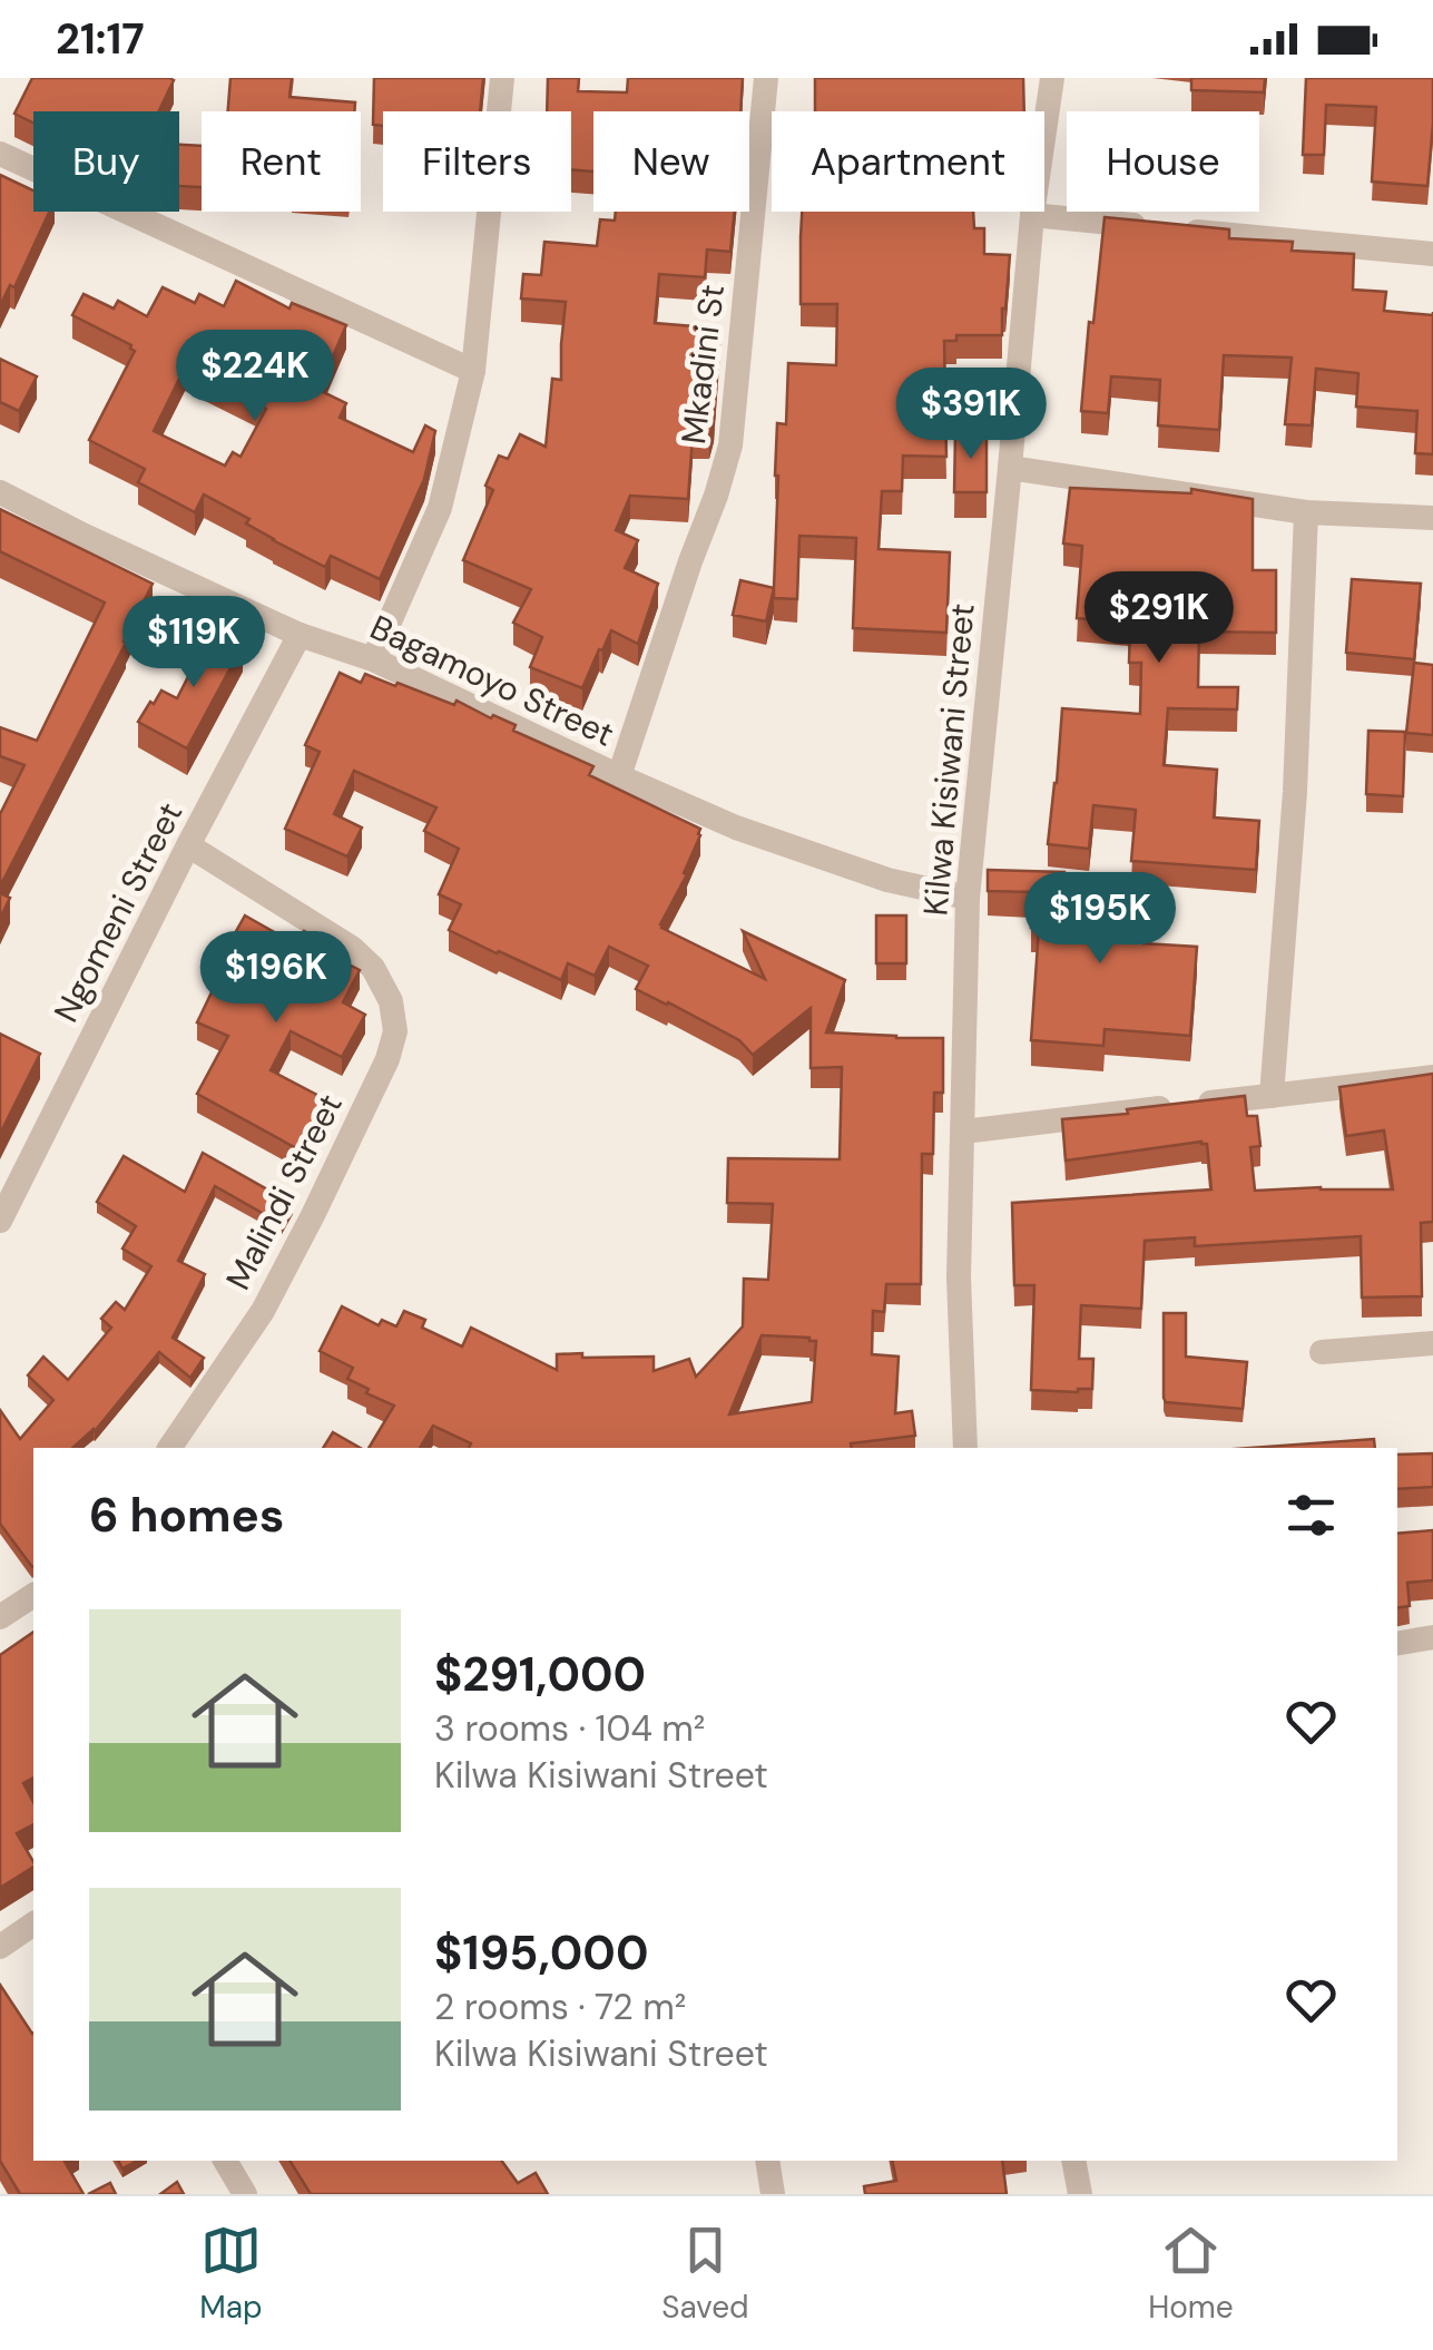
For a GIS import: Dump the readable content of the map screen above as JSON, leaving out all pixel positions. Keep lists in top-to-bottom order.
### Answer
{
  "streets": {
    "street": [
      "Mkadini St",
      "Bagamoyo Street",
      "Kilwa Kisiwani Street",
      "Ngomeni Street",
      "Malindi Street"
    ]
  },
  "crossings": [
    ["Mkadini St", "Bagamoyo Street"],
    ["Bagamoyo Street", "Kilwa Kisiwani Street"],
    ["Bagamoyo Street", "Ngomeni Street"],
    ["Ngomeni Street", "Malindi Street"]
  ],
  "page": {
    "status": "21:17",
    "chip": [
      "Buy",
      "Rent",
      "Filters",
      "New",
      "Apartment",
      "House"
    ],
    "price": [
      "$224K",
      "$391K",
      "$291K",
      "$119K",
      "$195K",
      "$196K"
    ],
    "heading": "6 homes",
    "list": [
      {
        "name": "$291,000",
        "note": "3 rooms · 104 m² · Kilwa Kisiwani Street"
      },
      {
        "name": "$195,000",
        "note": "2 rooms · 72 m² · Kilwa Kisiwani Street"
      }
    ],
    "tabs": ["Map", "Saved", "Home"]
  }
}
